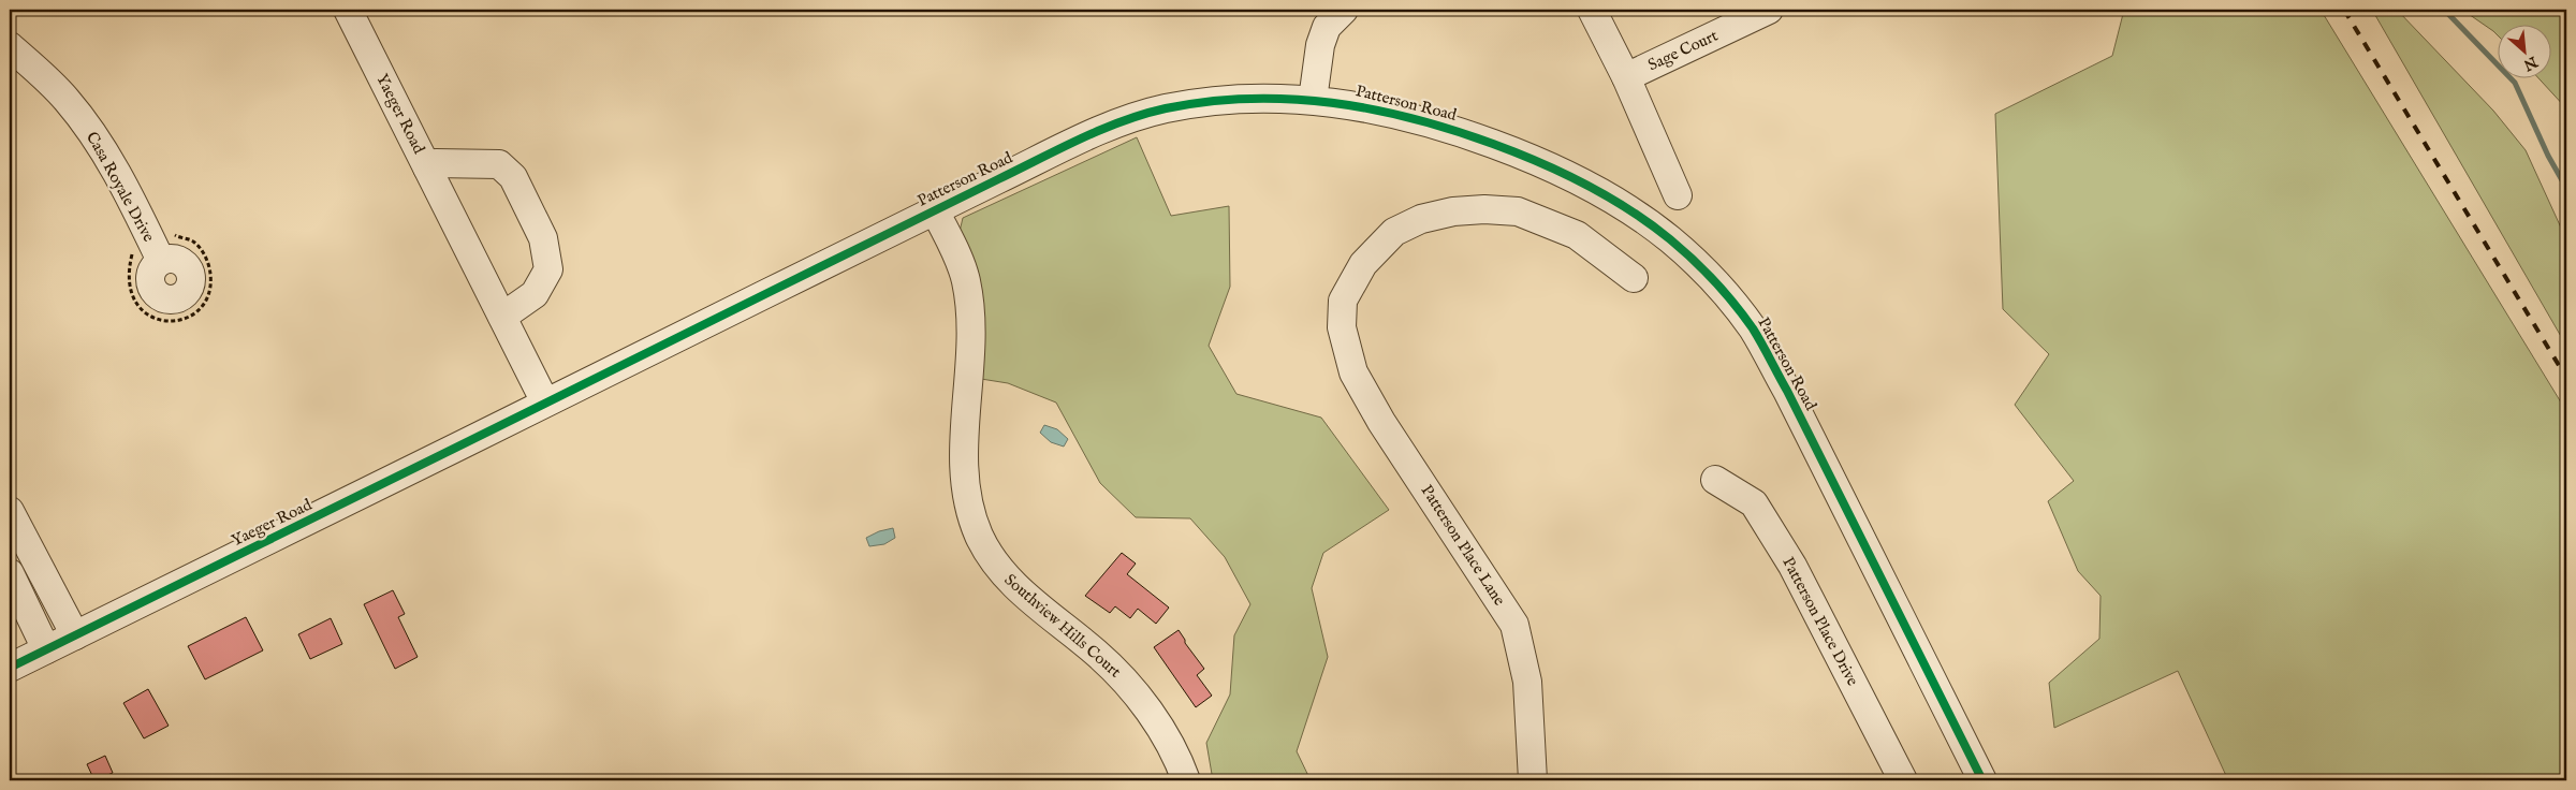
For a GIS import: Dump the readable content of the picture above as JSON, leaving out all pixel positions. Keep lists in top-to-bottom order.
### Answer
{
  "streets": {
    "street": [
      "Sage Court",
      "Patterson Road",
      "Yaeger Road",
      "Casa Royale Drive",
      "Patterson Place Lane",
      "Patterson Place Drive",
      "Southview Hills Court"
    ]
  },
  "crossings": [
    ["Patterson Road", "Yaeger Road"],
    ["Patterson Road", "Southview Hills Court"]
  ],
  "north": "bottom right"
}
